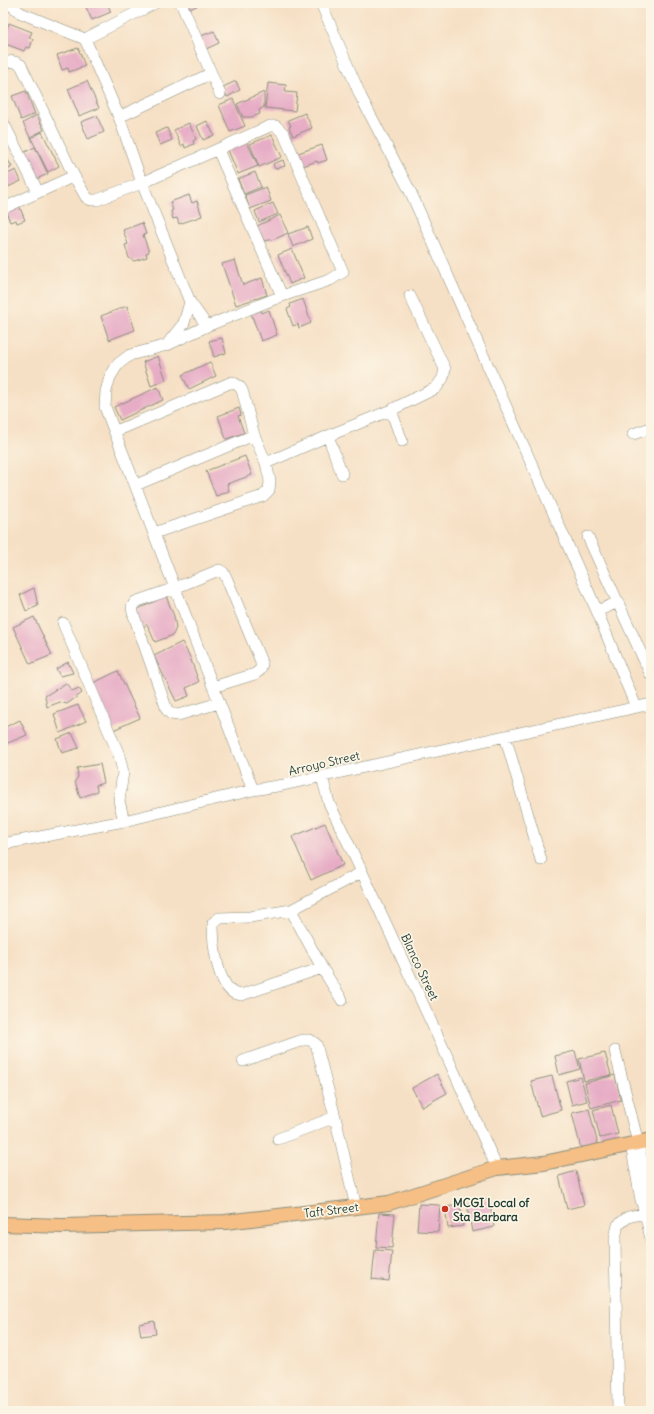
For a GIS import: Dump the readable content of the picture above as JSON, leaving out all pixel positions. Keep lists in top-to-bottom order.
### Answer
{
  "streets": {
    "main road": ["Taft Street"],
    "street": ["Arroyo Street", "Blanco Street"]
  },
  "crossings": [
    ["Arroyo Street", "Blanco Street"],
    ["Blanco Street", "Taft Street"]
  ],
  "places": ["MCGI Local of Sta Barbara"]
}
